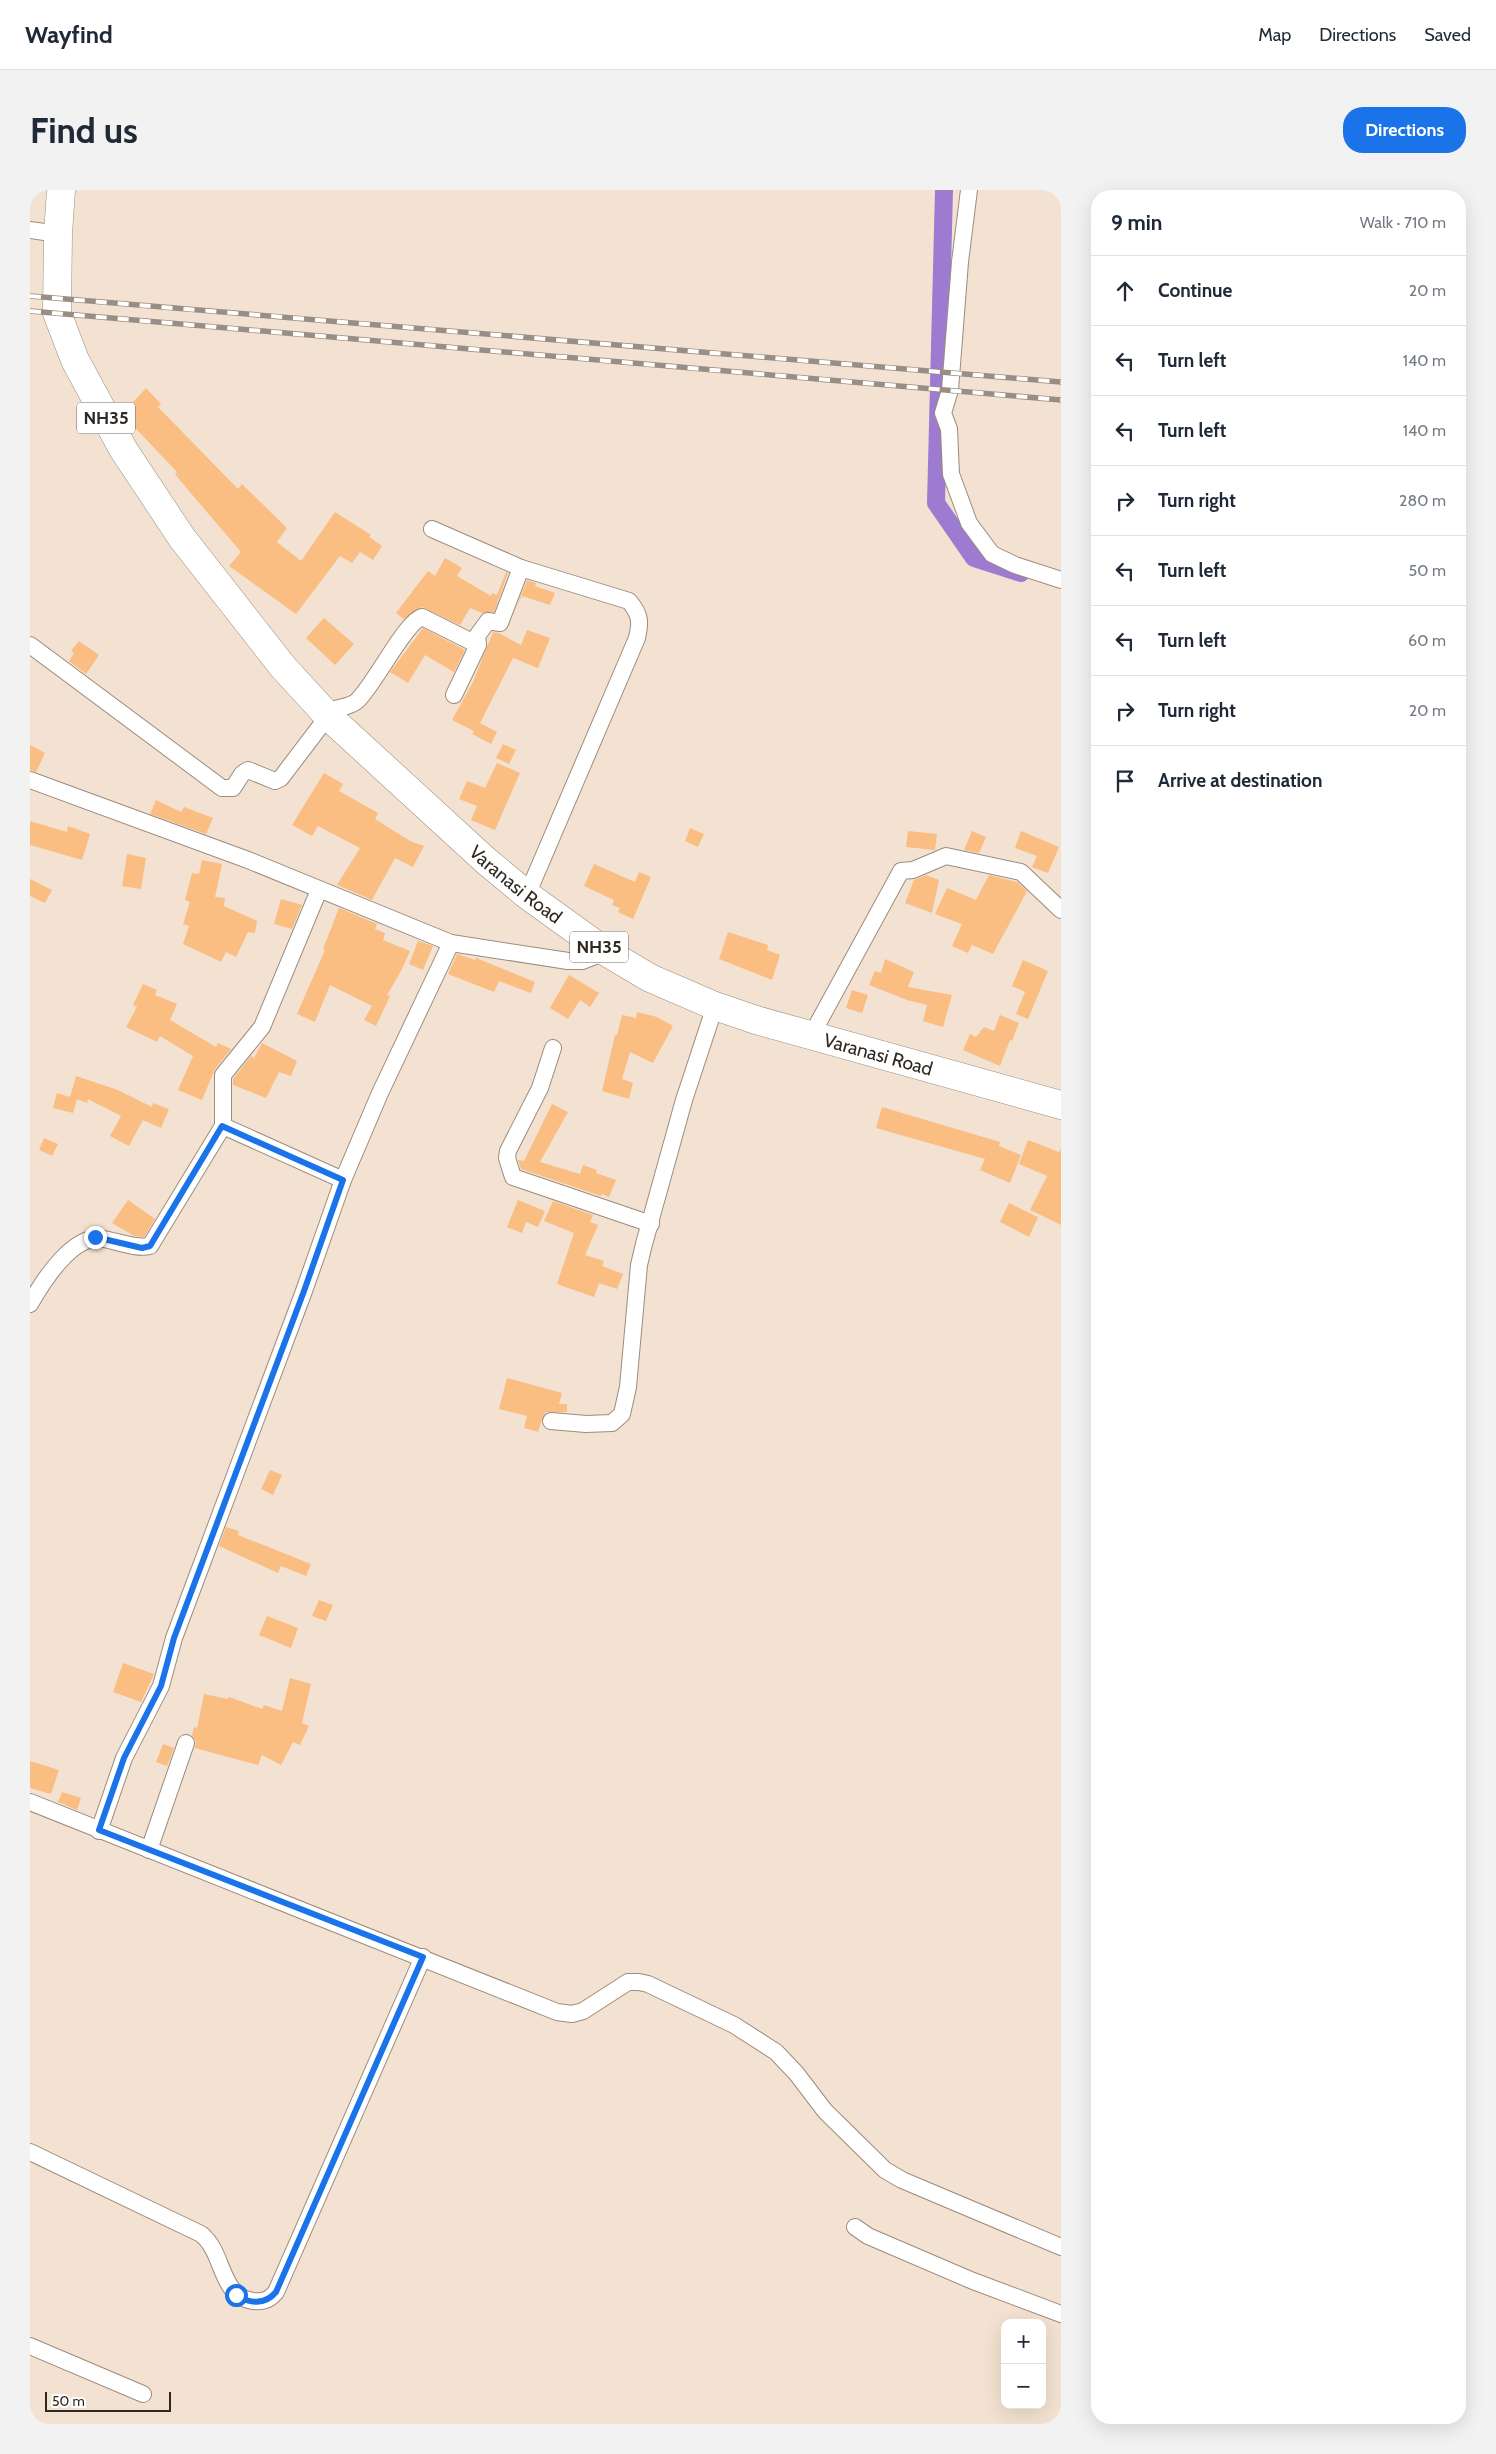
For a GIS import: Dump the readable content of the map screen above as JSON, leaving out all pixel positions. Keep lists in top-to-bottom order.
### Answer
{
  "streets": {
    "highway": ["NH35", "Varanasi Road"]
  },
  "crossings": [
    ["NH35", "Varanasi Road"]
  ],
  "scale_bar": "50 m",
  "page": {
    "header": "Wayfind",
    "nav": ["Map", "Directions", "Saved"],
    "buttons": "Directions",
    "title": "Find us",
    "heading": ["9 min", "Walk · 710 m"],
    "list": [
      ["Continue", "20 m"],
      ["Turn left", "140 m"],
      ["Turn left", "140 m"],
      ["Turn right", "280 m"],
      ["Turn left", "50 m"],
      ["Turn left", "60 m"],
      ["Turn right", "20 m"],
      "Arrive at destination"
    ],
    "map_buttons": ["+", "−"],
    "scale": "50 m"
  }
}
